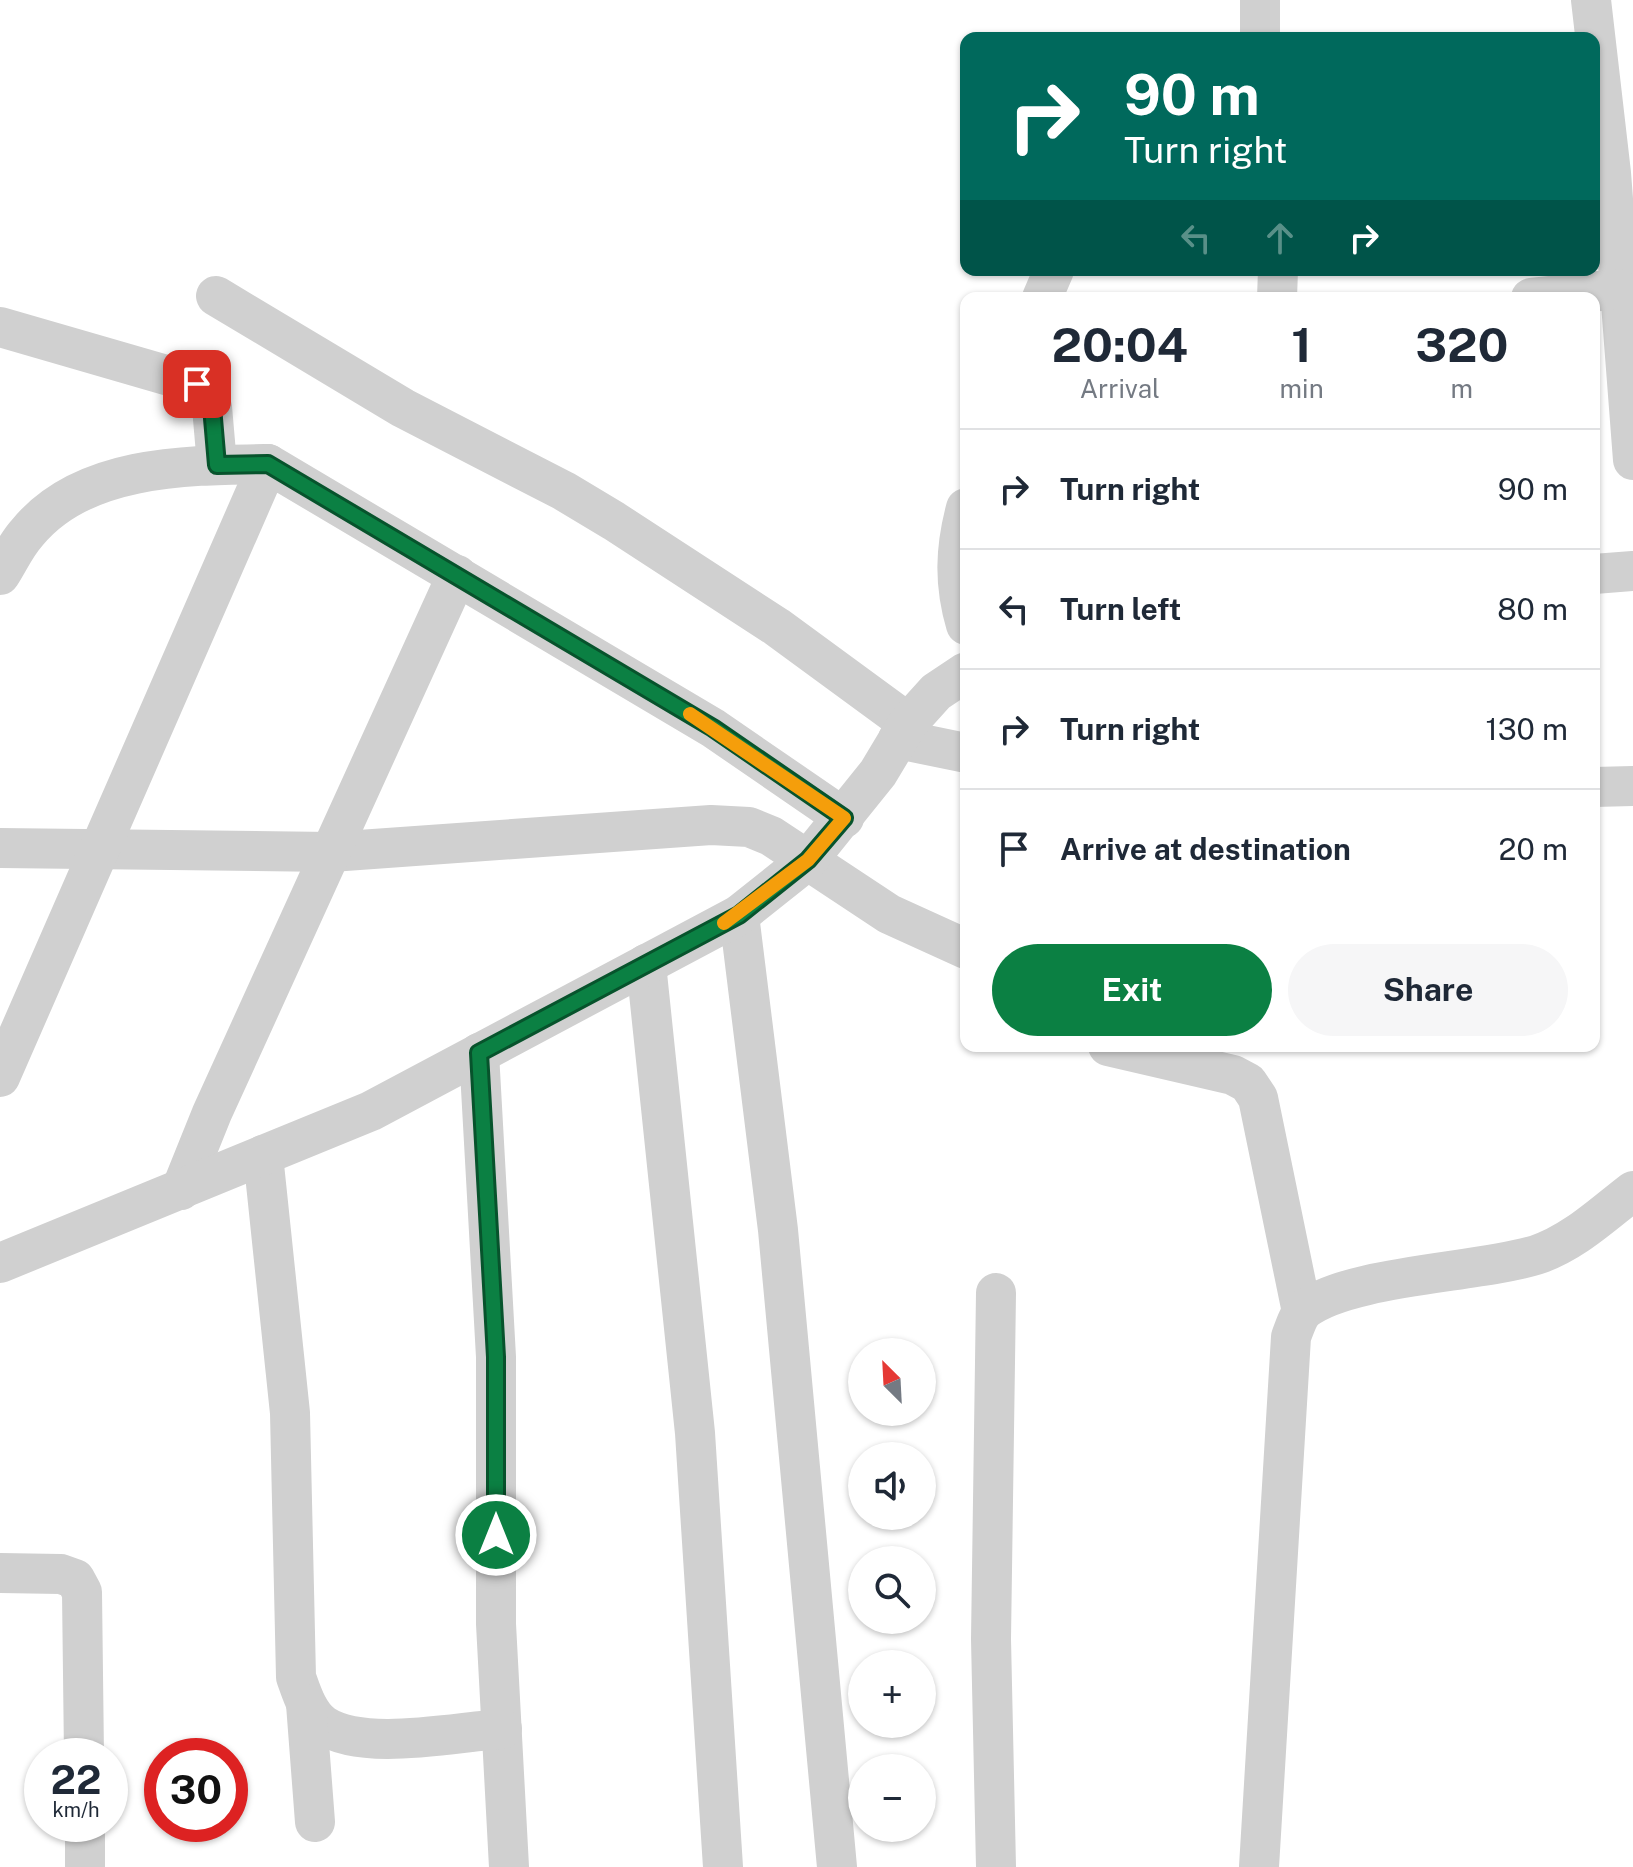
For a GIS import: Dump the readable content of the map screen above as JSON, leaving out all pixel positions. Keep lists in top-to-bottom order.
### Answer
{
  "north": "top left",
  "page": {
    "turn": ["90 m", "Turn right"],
    "eta": [
      "20:04",
      "Arrival",
      "1",
      "min",
      "320",
      "m"
    ],
    "list": [
      {
        "name": "Turn right",
        "value": "90 m"
      },
      {
        "name": "Turn left",
        "value": "80 m"
      },
      {
        "name": "Turn right",
        "value": "130 m"
      },
      {
        "name": "Arrive at destination",
        "value": "20 m"
      }
    ],
    "buttons": ["Exit", "Share"],
    "map_buttons": ["+", "−"],
    "speed": "22 km/h",
    "limit": "30"
  }
}
